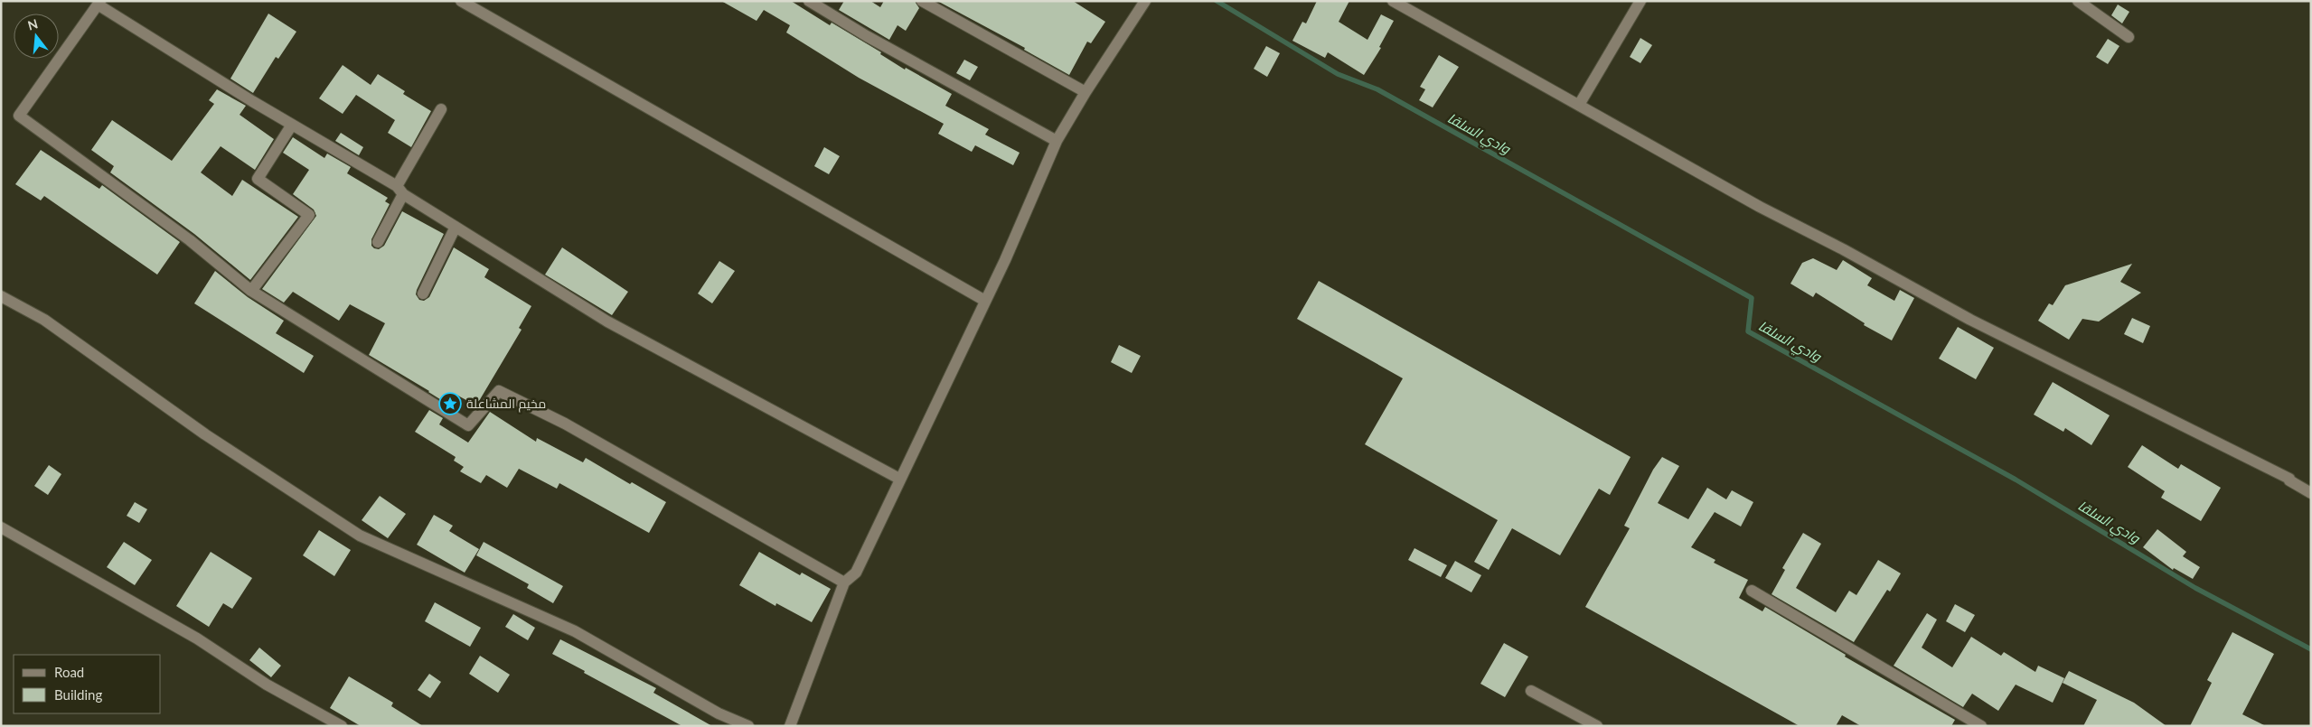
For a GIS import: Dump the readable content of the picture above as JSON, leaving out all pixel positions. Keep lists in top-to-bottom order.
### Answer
{
  "water": ["وادي السلقا"],
  "places": {
    "place": ["مخيم المشاعلة"]
  },
  "legend": ["Road", "Building"],
  "north": "top"
}
